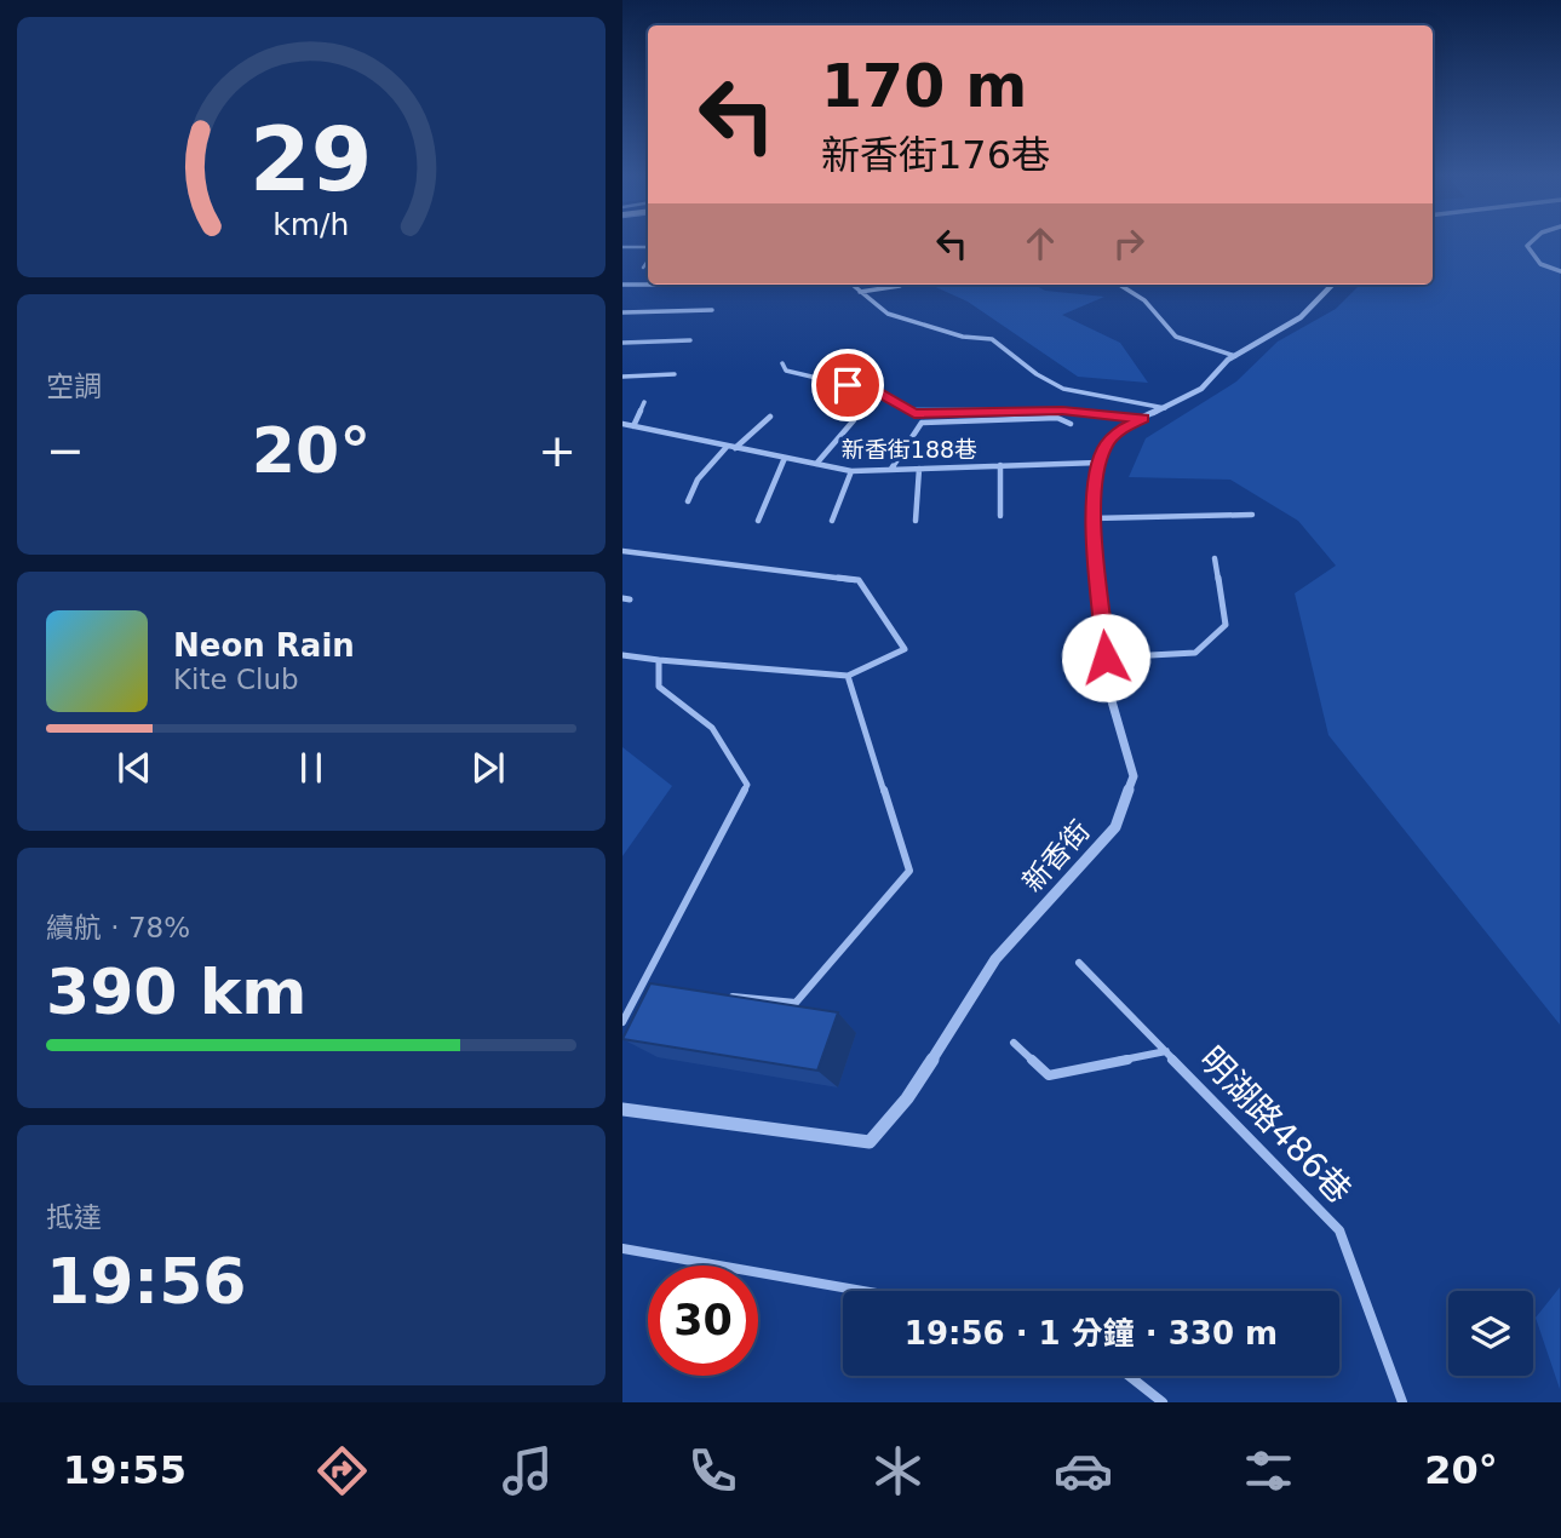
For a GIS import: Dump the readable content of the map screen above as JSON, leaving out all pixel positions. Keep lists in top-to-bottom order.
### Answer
{
  "streets": {
    "street": ["新香街"],
    "lane": ["新香街188巷", "明湖路486巷"]
  },
  "crossings": [
    ["新香街188巷", "新香街"]
  ],
  "page": {
    "turn": ["170 m", "新香街176巷"],
    "tile": [
      "空調",
      ["續航 · 78%", "390 km"],
      ["抵達", "19:56"]
    ],
    "heat": ["−", "20°", "+"],
    "song": ["Neon Rain", "Kite Club"],
    "limit": "30",
    "trip": "19:56 · 1 分鐘 · 330 m",
    "tabs": ["19:55", "20°"],
    "gauge": ["29", "km/h"]
  }
}
